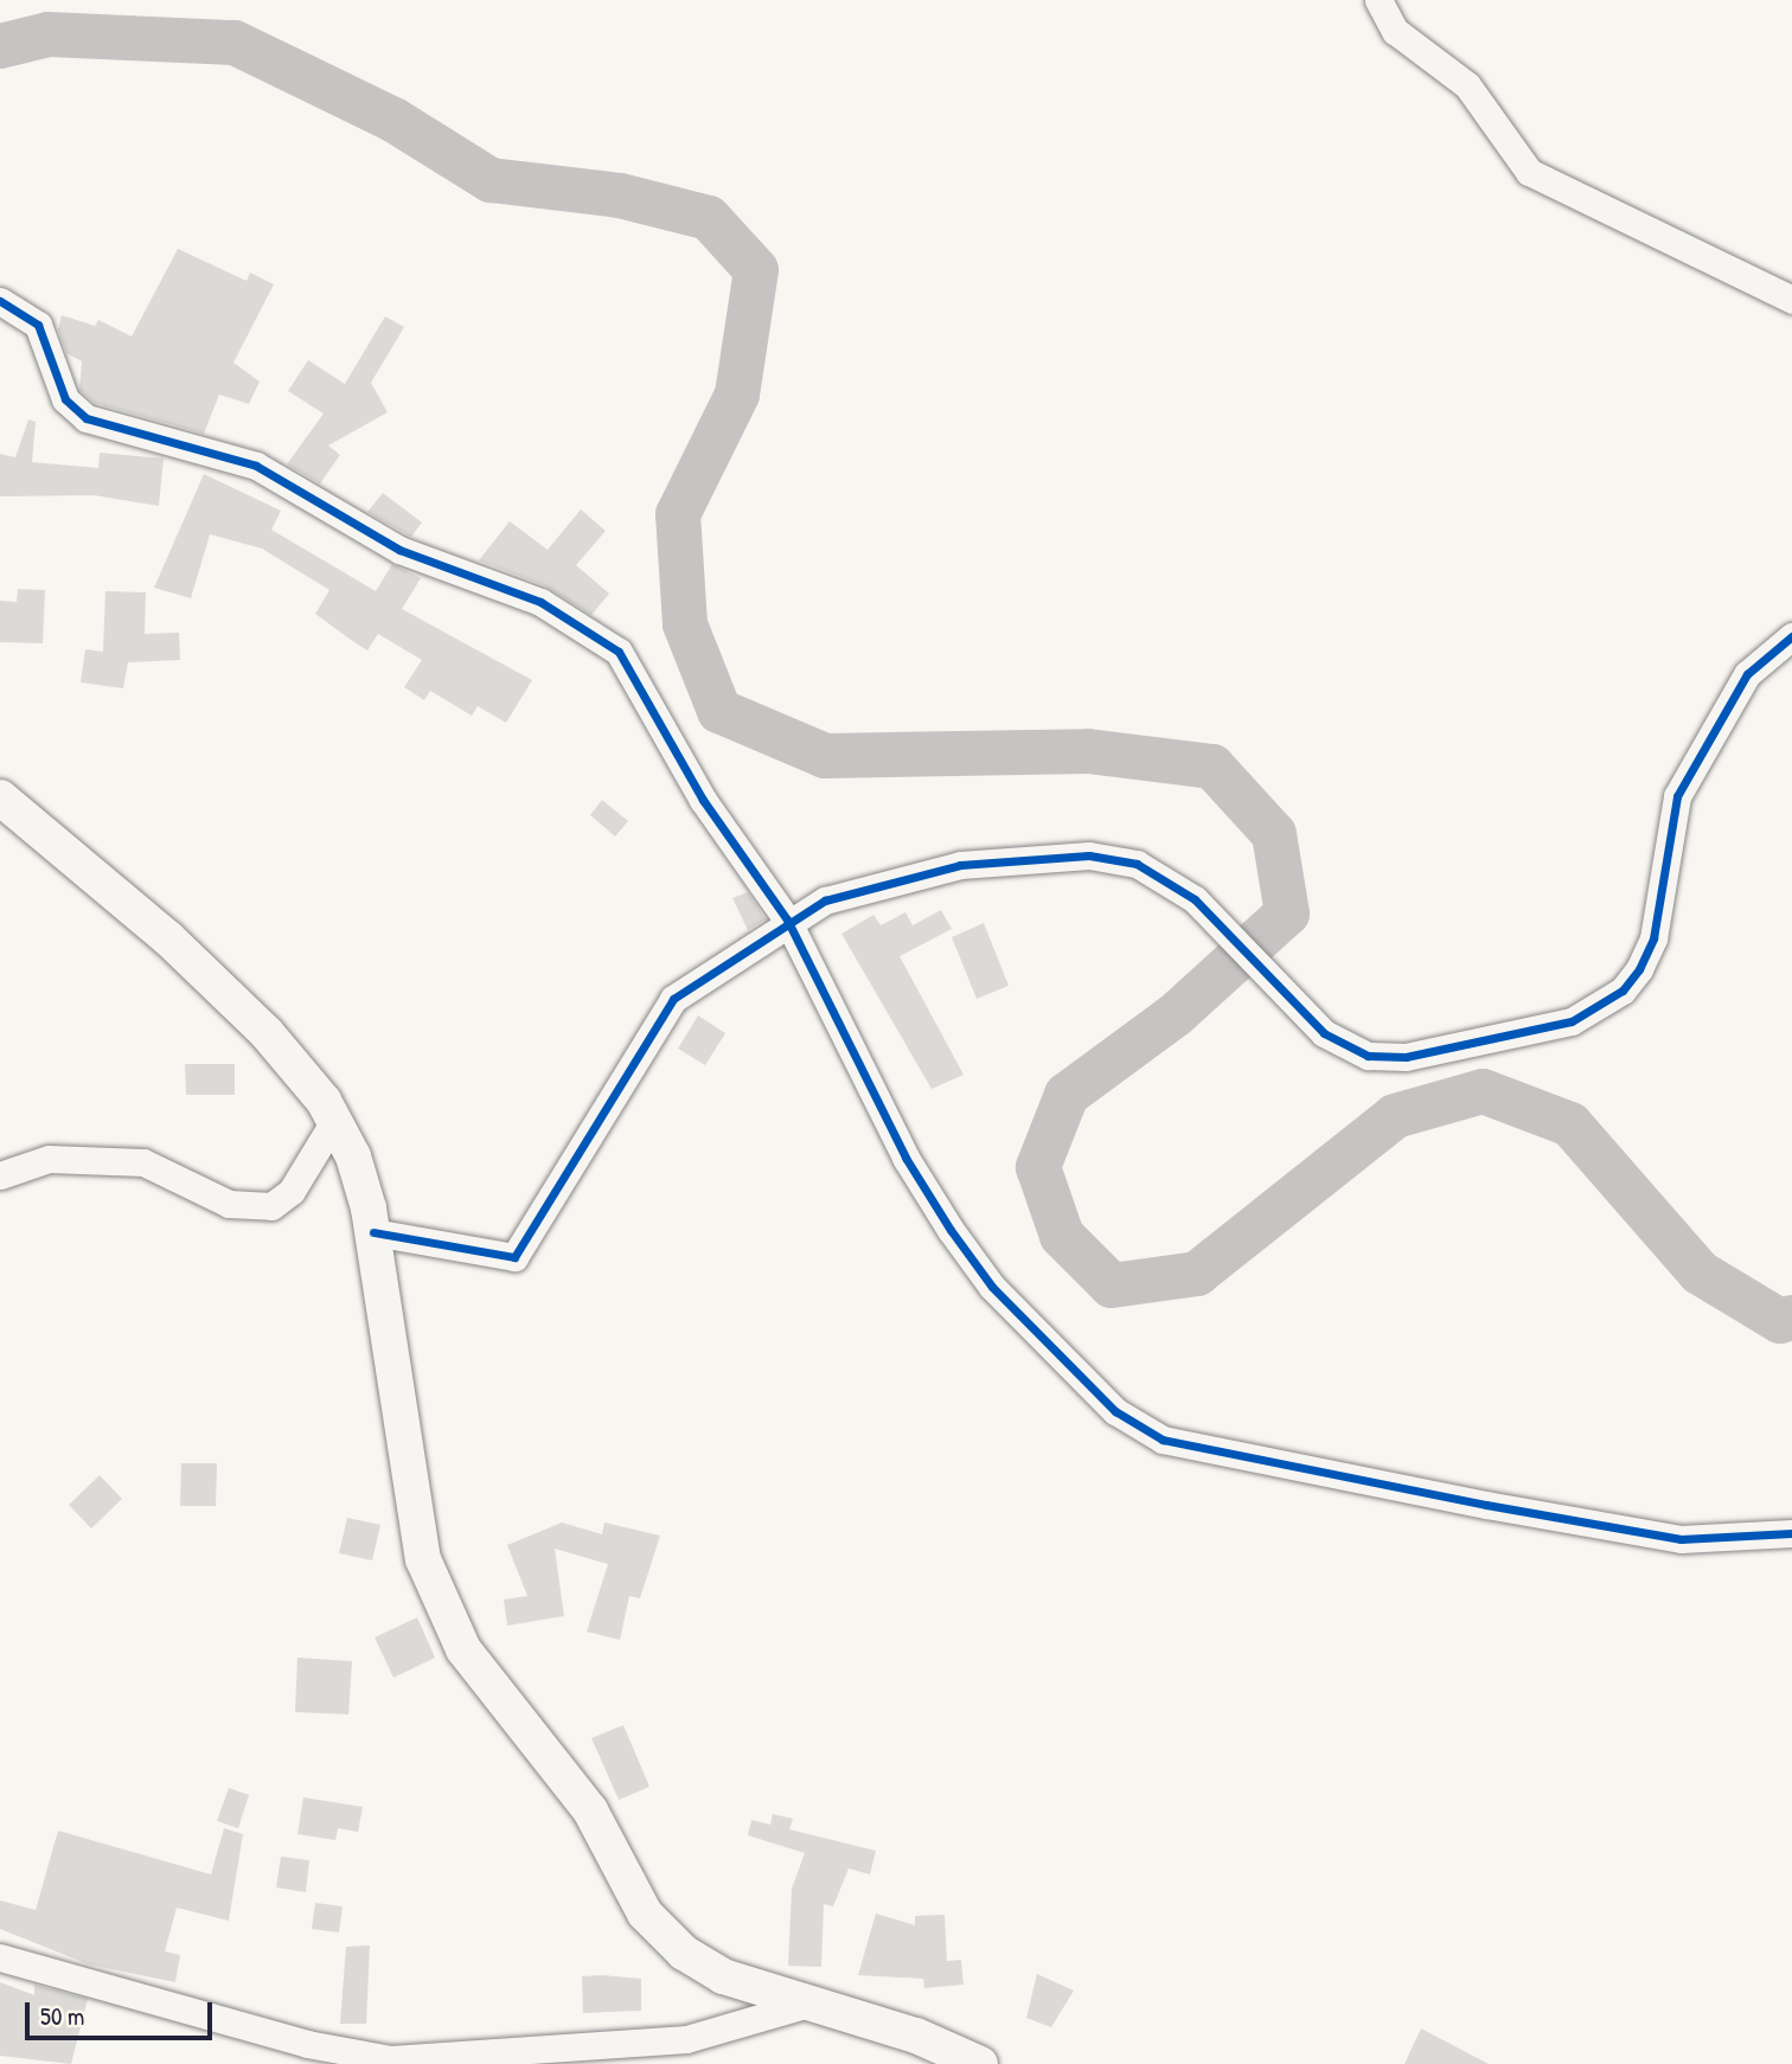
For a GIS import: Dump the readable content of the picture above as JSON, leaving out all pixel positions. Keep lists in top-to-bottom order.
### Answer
{
  "scale_bar": "50 m"
}
